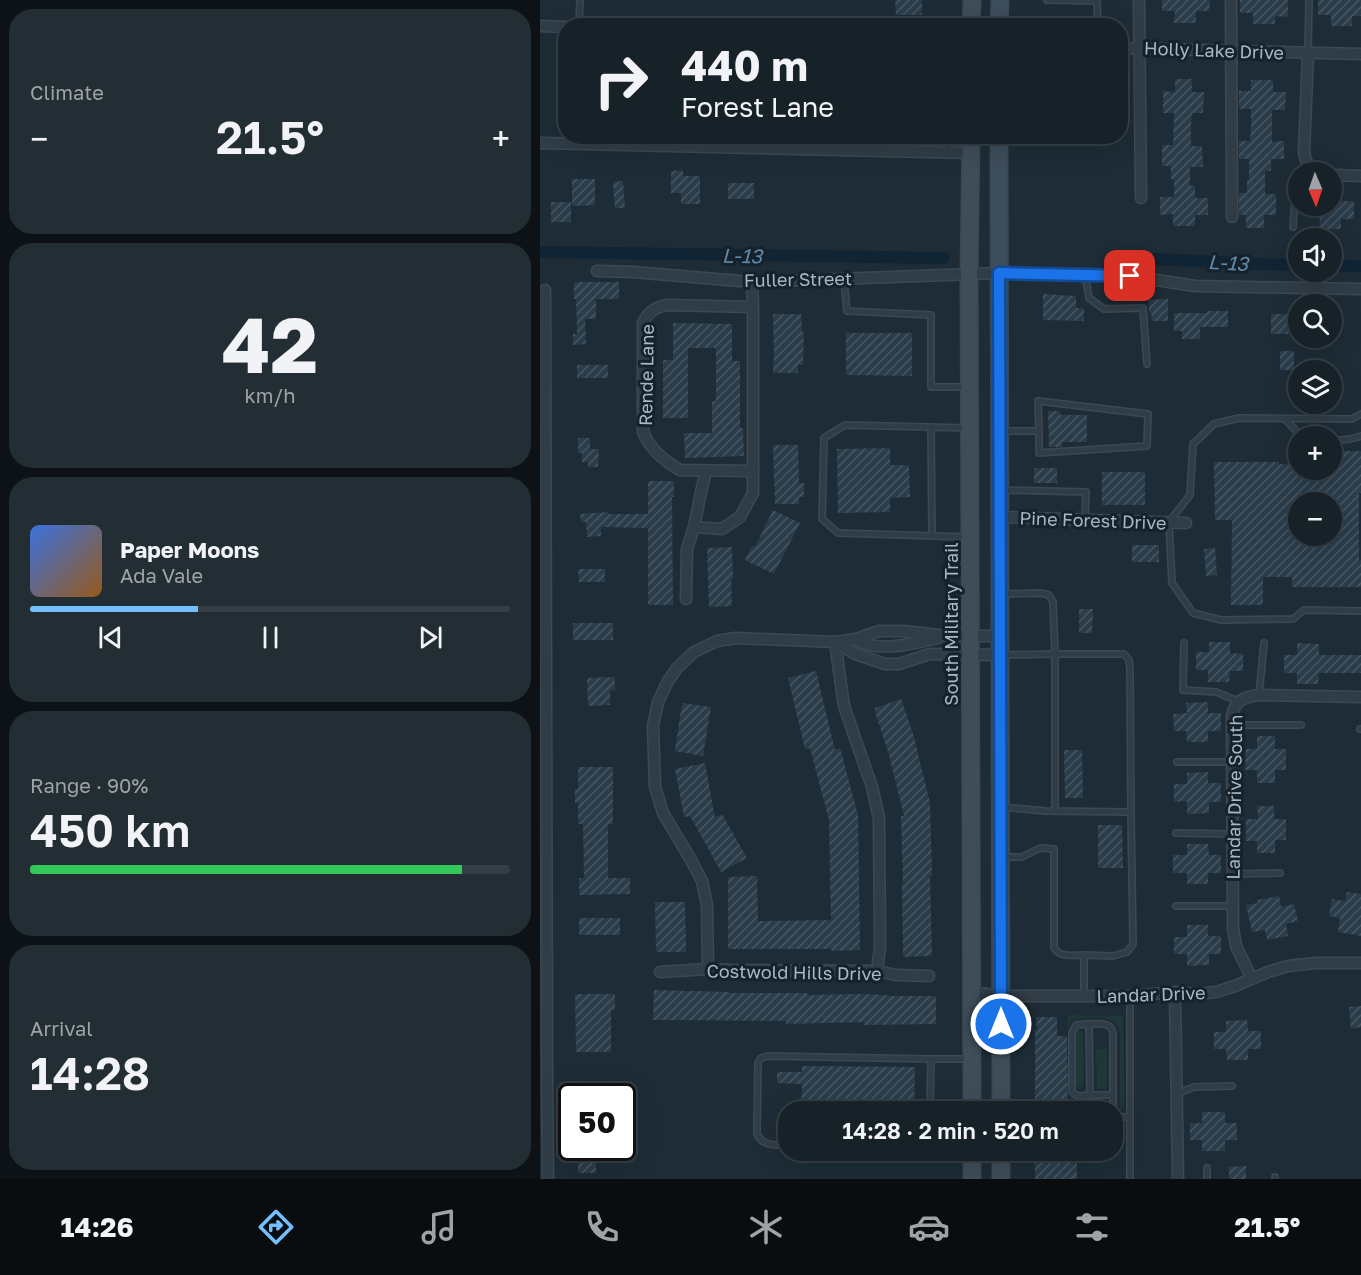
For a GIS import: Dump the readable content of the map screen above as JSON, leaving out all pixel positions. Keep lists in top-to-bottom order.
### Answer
{
  "streets": {
    "main road": ["South Military Trail"],
    "street": [
      "Holly Lake Drive",
      "Fuller Street",
      "Rende Lane",
      "Pine Forest Drive",
      "Landar Drive South",
      "Costwold Hills Drive",
      "Landar Drive"
    ]
  },
  "crossings": [
    ["Fuller Street", "South Military Trail"],
    ["South Military Trail", "Landar Drive"],
    ["Landar Drive South", "Landar Drive"]
  ],
  "water": ["L-13"],
  "north": "bottom",
  "page": {
    "tile": [
      "Climate",
      ["42", "km/h"],
      ["Range · 90%", "450 km"],
      ["Arrival", "14:28"]
    ],
    "turn": ["440 m", "Forest Lane"],
    "heat": ["−", "21.5°", "+"],
    "map_buttons": ["+", "−"],
    "song": ["Paper Moons", "Ada Vale"],
    "limit": "50",
    "trip": "14:28 · 2 min · 520 m",
    "tabs": ["14:26", "21.5°"]
  }
}
